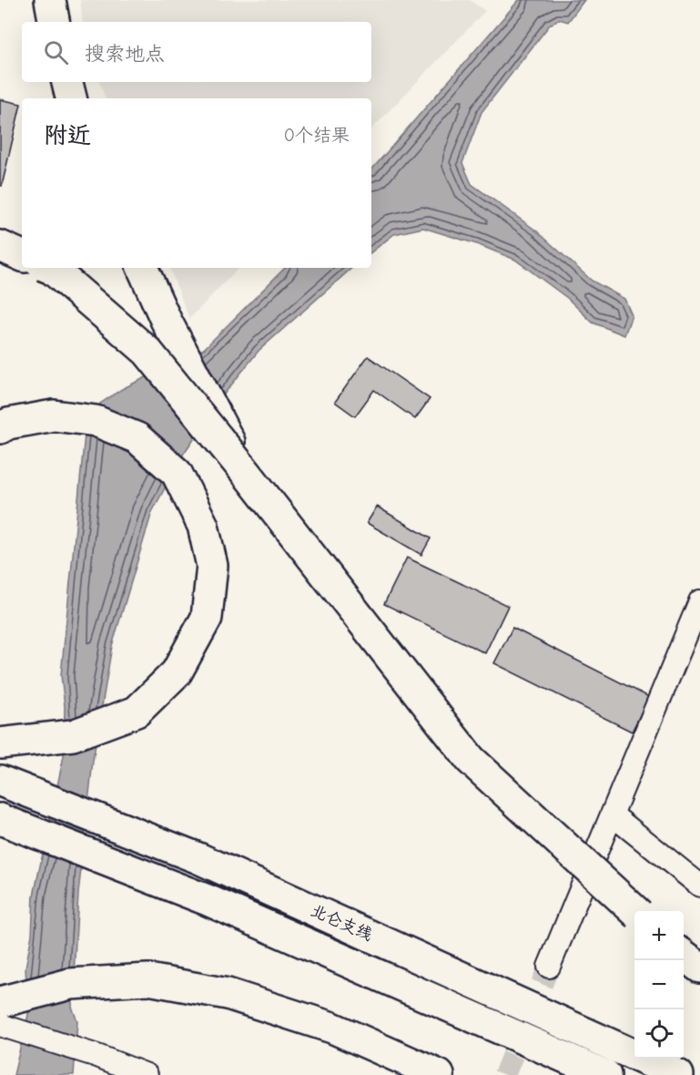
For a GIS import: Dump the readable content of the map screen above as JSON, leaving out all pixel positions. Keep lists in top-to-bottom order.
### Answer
{
  "streets": {
    "highway": ["北仑支线"]
  },
  "page": {
    "search": "搜索地点",
    "heading": ["附近", "0个结果"],
    "map_buttons": ["+", "−"]
  }
}
